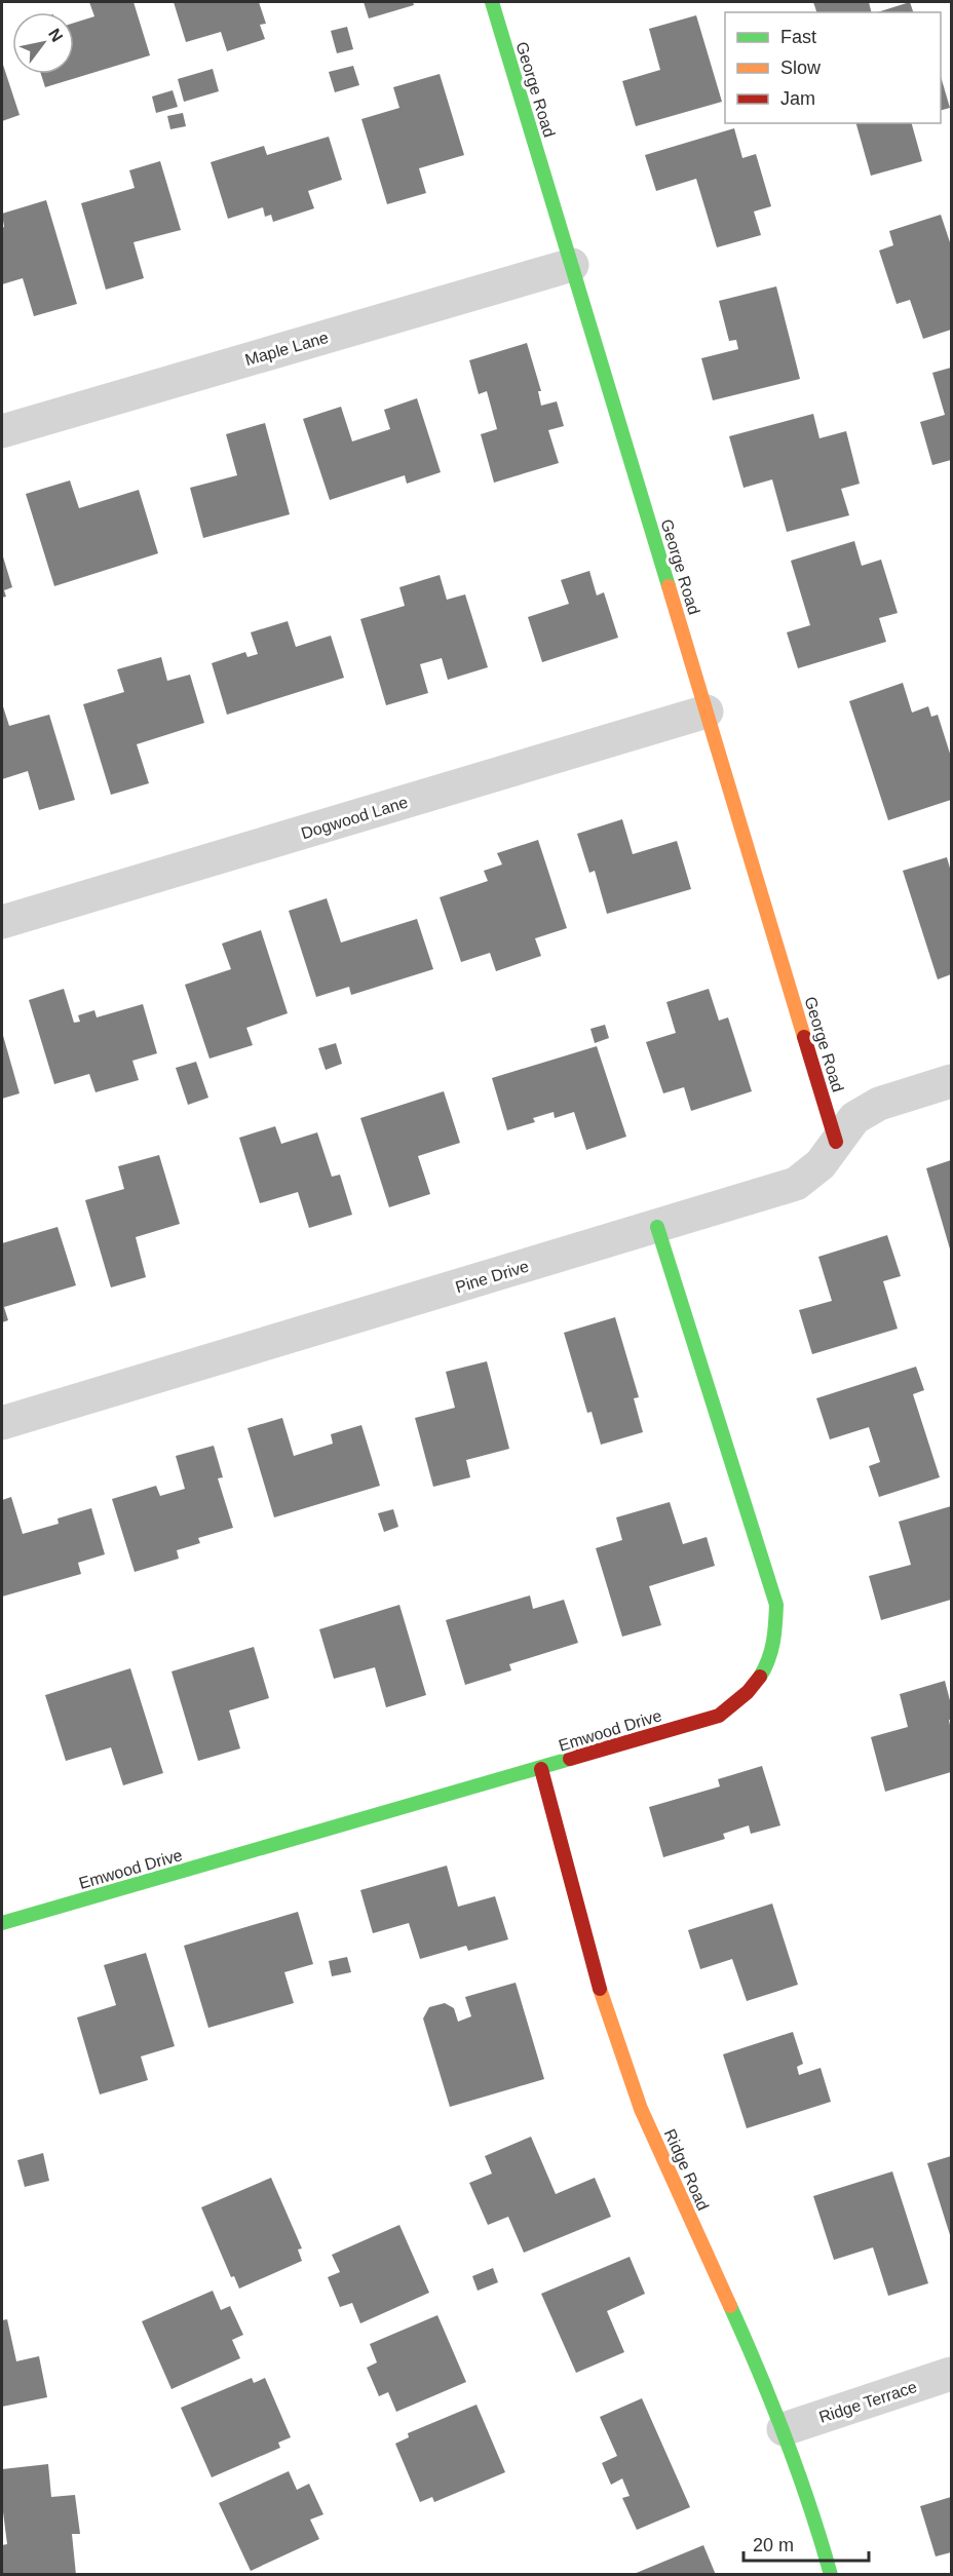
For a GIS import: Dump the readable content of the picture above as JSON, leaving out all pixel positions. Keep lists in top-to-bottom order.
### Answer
{
  "streets": {
    "street": [
      "George Road",
      "Maple Lane",
      "Dogwood Lane",
      "Pine Drive",
      "Emwood Drive",
      "Ridge Road",
      "Ridge Terrace"
    ]
  },
  "crossings": [
    ["George Road", "Maple Lane"],
    ["George Road", "Dogwood Lane"],
    ["George Road", "Pine Drive"],
    ["Pine Drive", "Emwood Drive"],
    ["Emwood Drive", "Ridge Road"],
    ["Ridge Road", "Ridge Terrace"]
  ],
  "legend": ["Fast", "Slow", "Jam"],
  "scale_bar": "20 m",
  "north": "top right"
}
